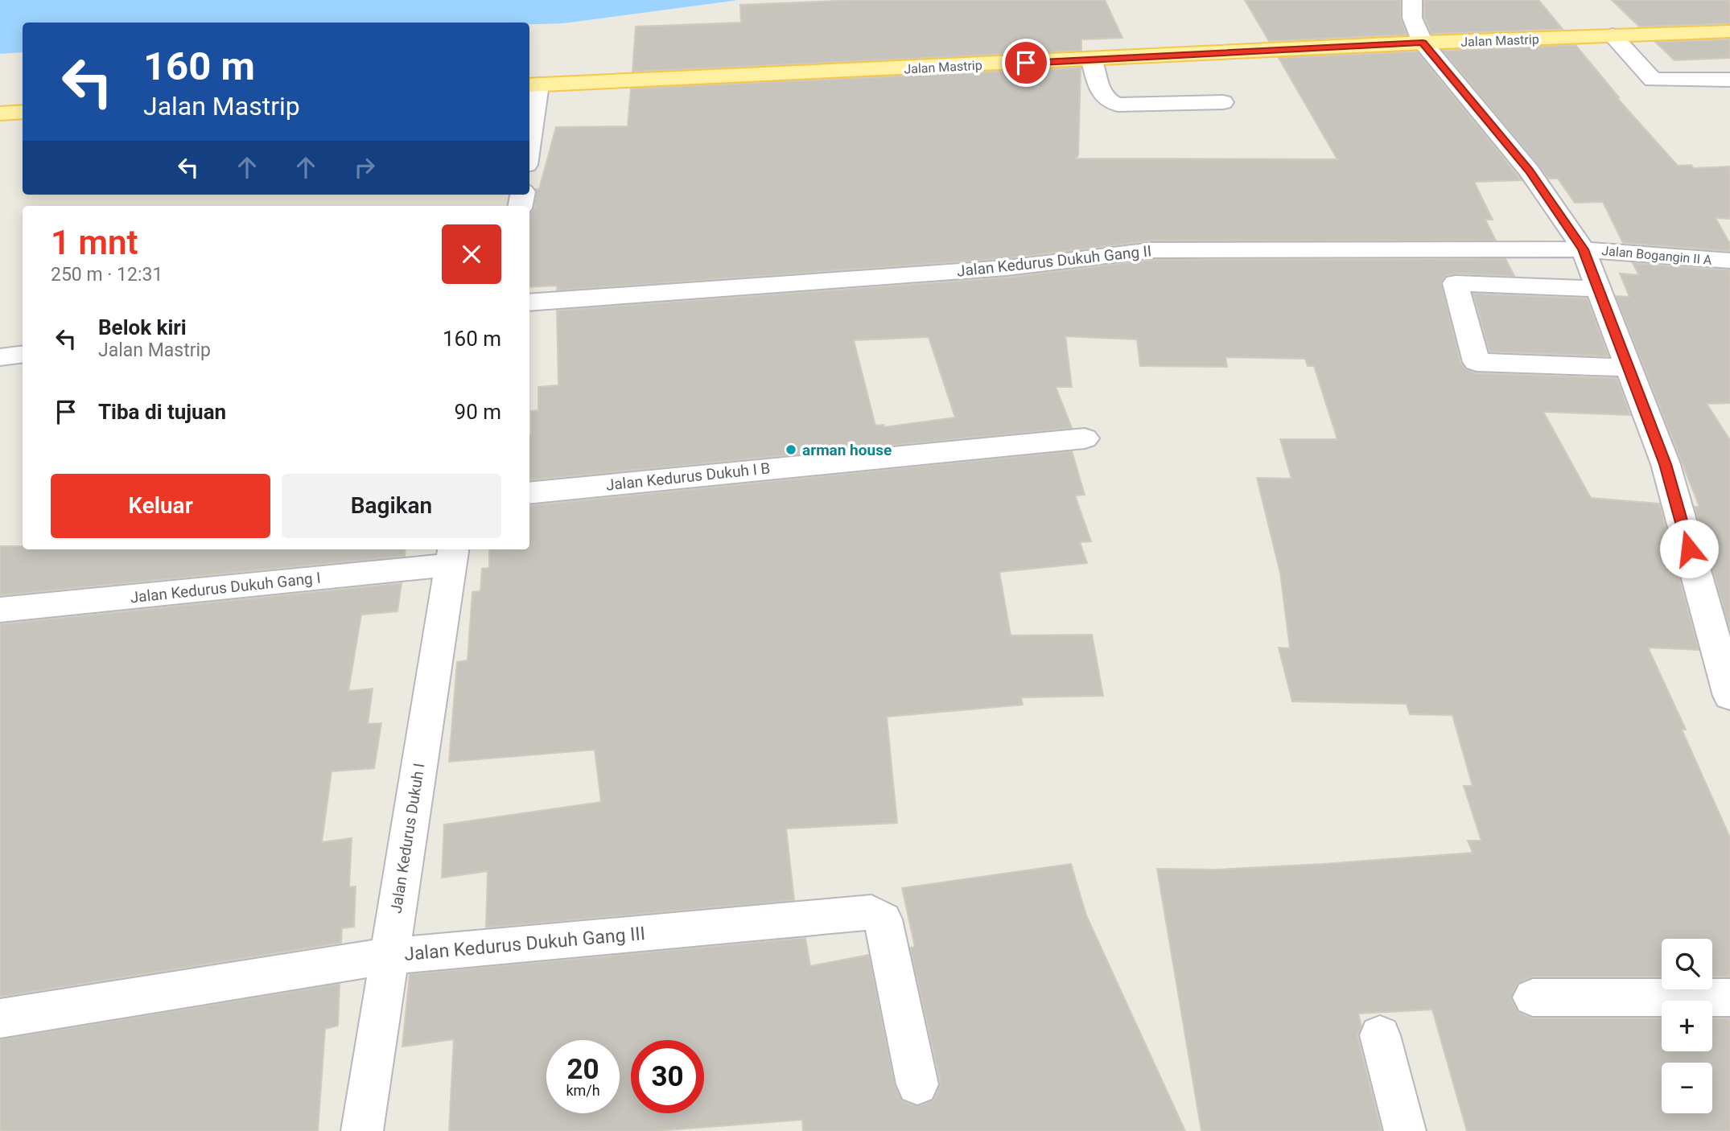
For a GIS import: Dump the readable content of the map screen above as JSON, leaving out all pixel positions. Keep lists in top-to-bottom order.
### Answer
{
  "streets": {
    "main road": ["Jalan Mastrip"],
    "street": [
      "Jalan Bogangin II A",
      "Jalan Kedurus Dukuh Gang II",
      "Jalan Kedurus Dukuh I B",
      "Jalan Kedurus Dukuh Gang I",
      "Jalan Kedurus Dukuh I",
      "Jalan Kedurus Dukuh Gang III"
    ]
  },
  "crossings": [
    ["Jalan Bogangin II A", "Jalan Kedurus Dukuh Gang II"],
    ["Jalan Kedurus Dukuh Gang I", "Jalan Kedurus Dukuh I"],
    ["Jalan Kedurus Dukuh I", "Jalan Kedurus Dukuh Gang III"]
  ],
  "places": ["arman house"],
  "page": {
    "turn": ["160 m", "Jalan Mastrip"],
    "heading": ["1 mnt", "250 m · 12:31"],
    "list": [
      {
        "name": "Belok kiri",
        "note": "Jalan Mastrip",
        "value": "160 m"
      },
      {
        "name": "Tiba di tujuan",
        "value": "90 m"
      }
    ],
    "buttons": ["Keluar", "Bagikan"],
    "map_buttons": ["+", "−"],
    "speed": "20 km/h",
    "limit": "30"
  }
}
